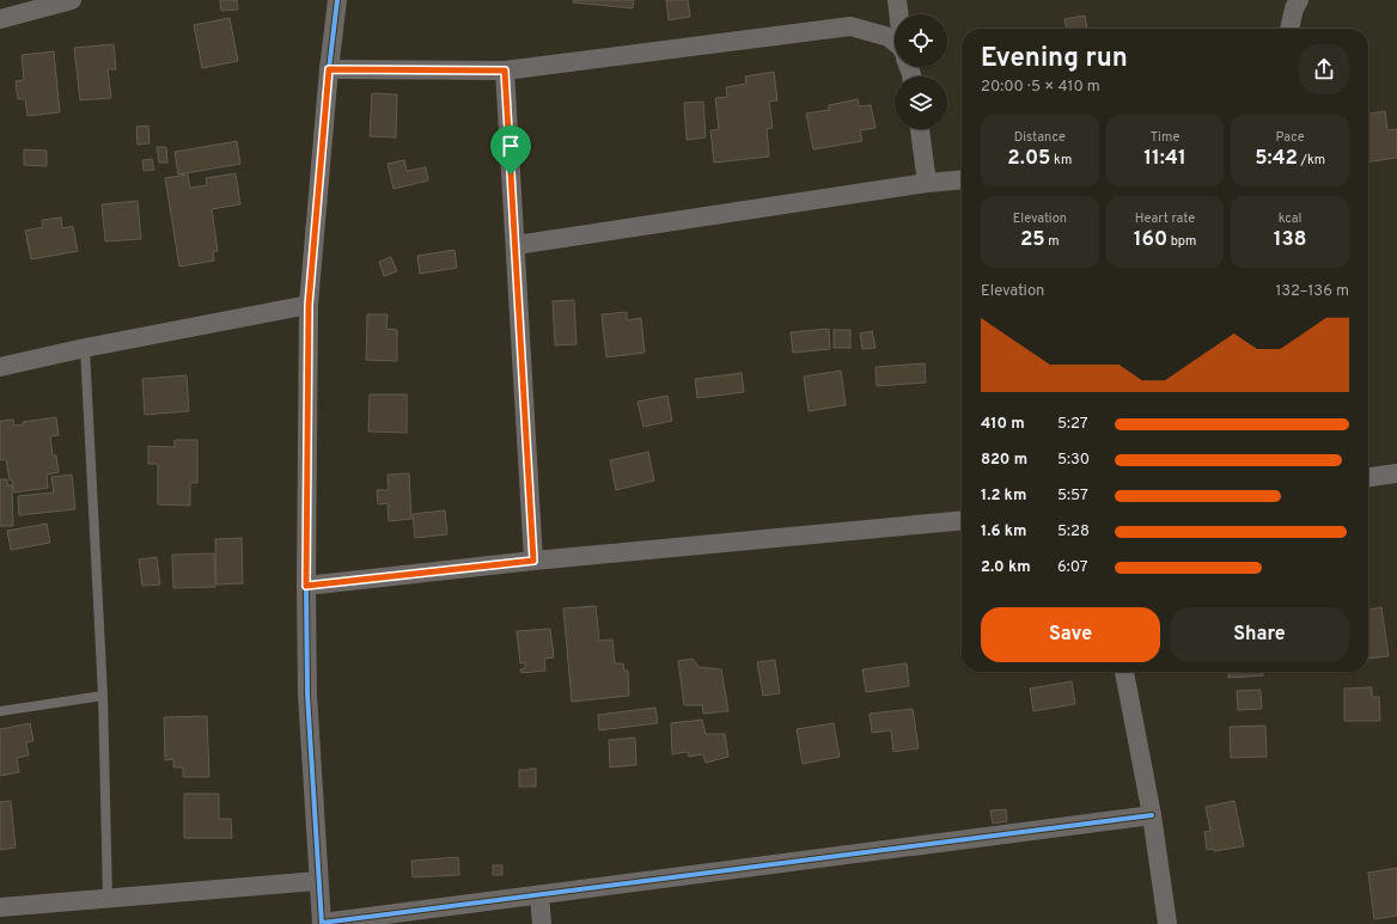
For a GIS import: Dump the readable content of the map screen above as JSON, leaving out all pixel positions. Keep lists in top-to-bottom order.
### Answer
{
  "page": {
    "heading": ["Evening run", "20:00 · 5 × 410 m"],
    "stats": [
      ["Distance", "2.05 km"],
      ["Time", "11:41"],
      ["Pace", "5:42 /km"],
      ["Elevation", "25 m"],
      ["Heart rate", "160 bpm"],
      ["kcal", "138"]
    ],
    "chart": ["Elevation", "132–136 m"],
    "list": [
      {
        "name": "410 m",
        "note": "5:27"
      },
      {
        "name": "820 m",
        "note": "5:30"
      },
      {
        "name": "1.2 km",
        "note": "5:57"
      },
      {
        "name": "1.6 km",
        "note": "5:28"
      },
      {
        "name": "2.0 km",
        "note": "6:07"
      }
    ],
    "buttons": ["Save", "Share"]
  }
}
